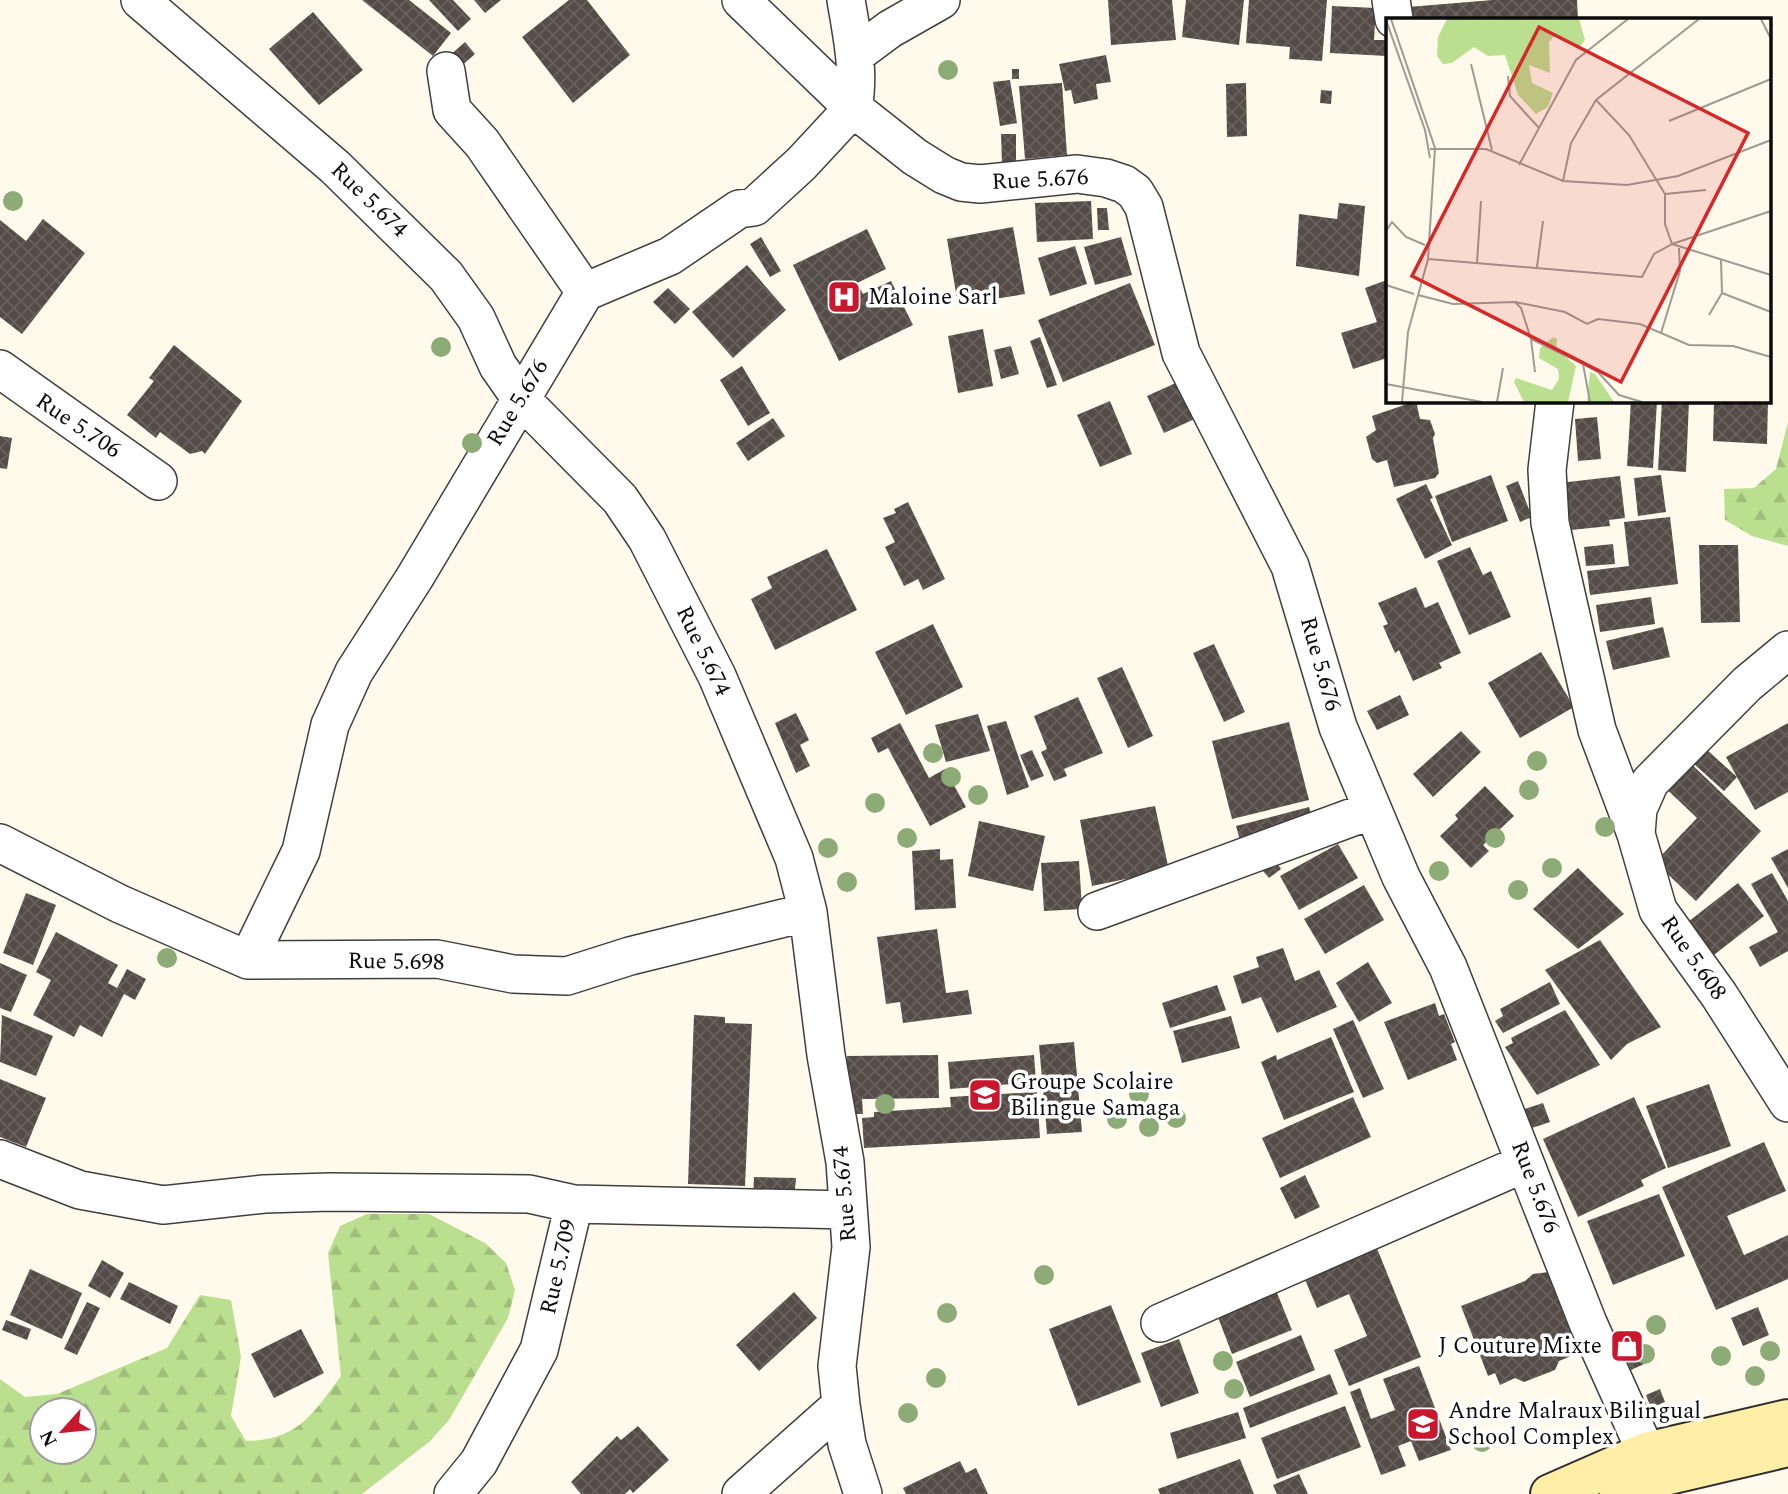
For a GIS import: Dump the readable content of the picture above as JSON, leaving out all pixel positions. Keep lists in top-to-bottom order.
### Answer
{
  "streets": {
    "street": [
      "Rue 5.676",
      "Rue 5.674",
      "Rue 5.706",
      "Rue 5.608",
      "Rue 5.698",
      "Rue 5.709"
    ]
  },
  "crossings": [
    ["Rue 5.676", "Rue 5.674"],
    ["Rue 5.676", "Rue 5.698"],
    ["Rue 5.674", "Rue 5.698"],
    ["Rue 5.674", "Rue 5.709"]
  ],
  "places": {
    "hospital": ["Maloine Sarl"],
    "school or university": ["Groupe Scolaire Bilingue Samaga", "Andre Malraux Bilingual School Complex"],
    "shop": ["J Couture Mixte"]
  },
  "north": "bottom left"
}
